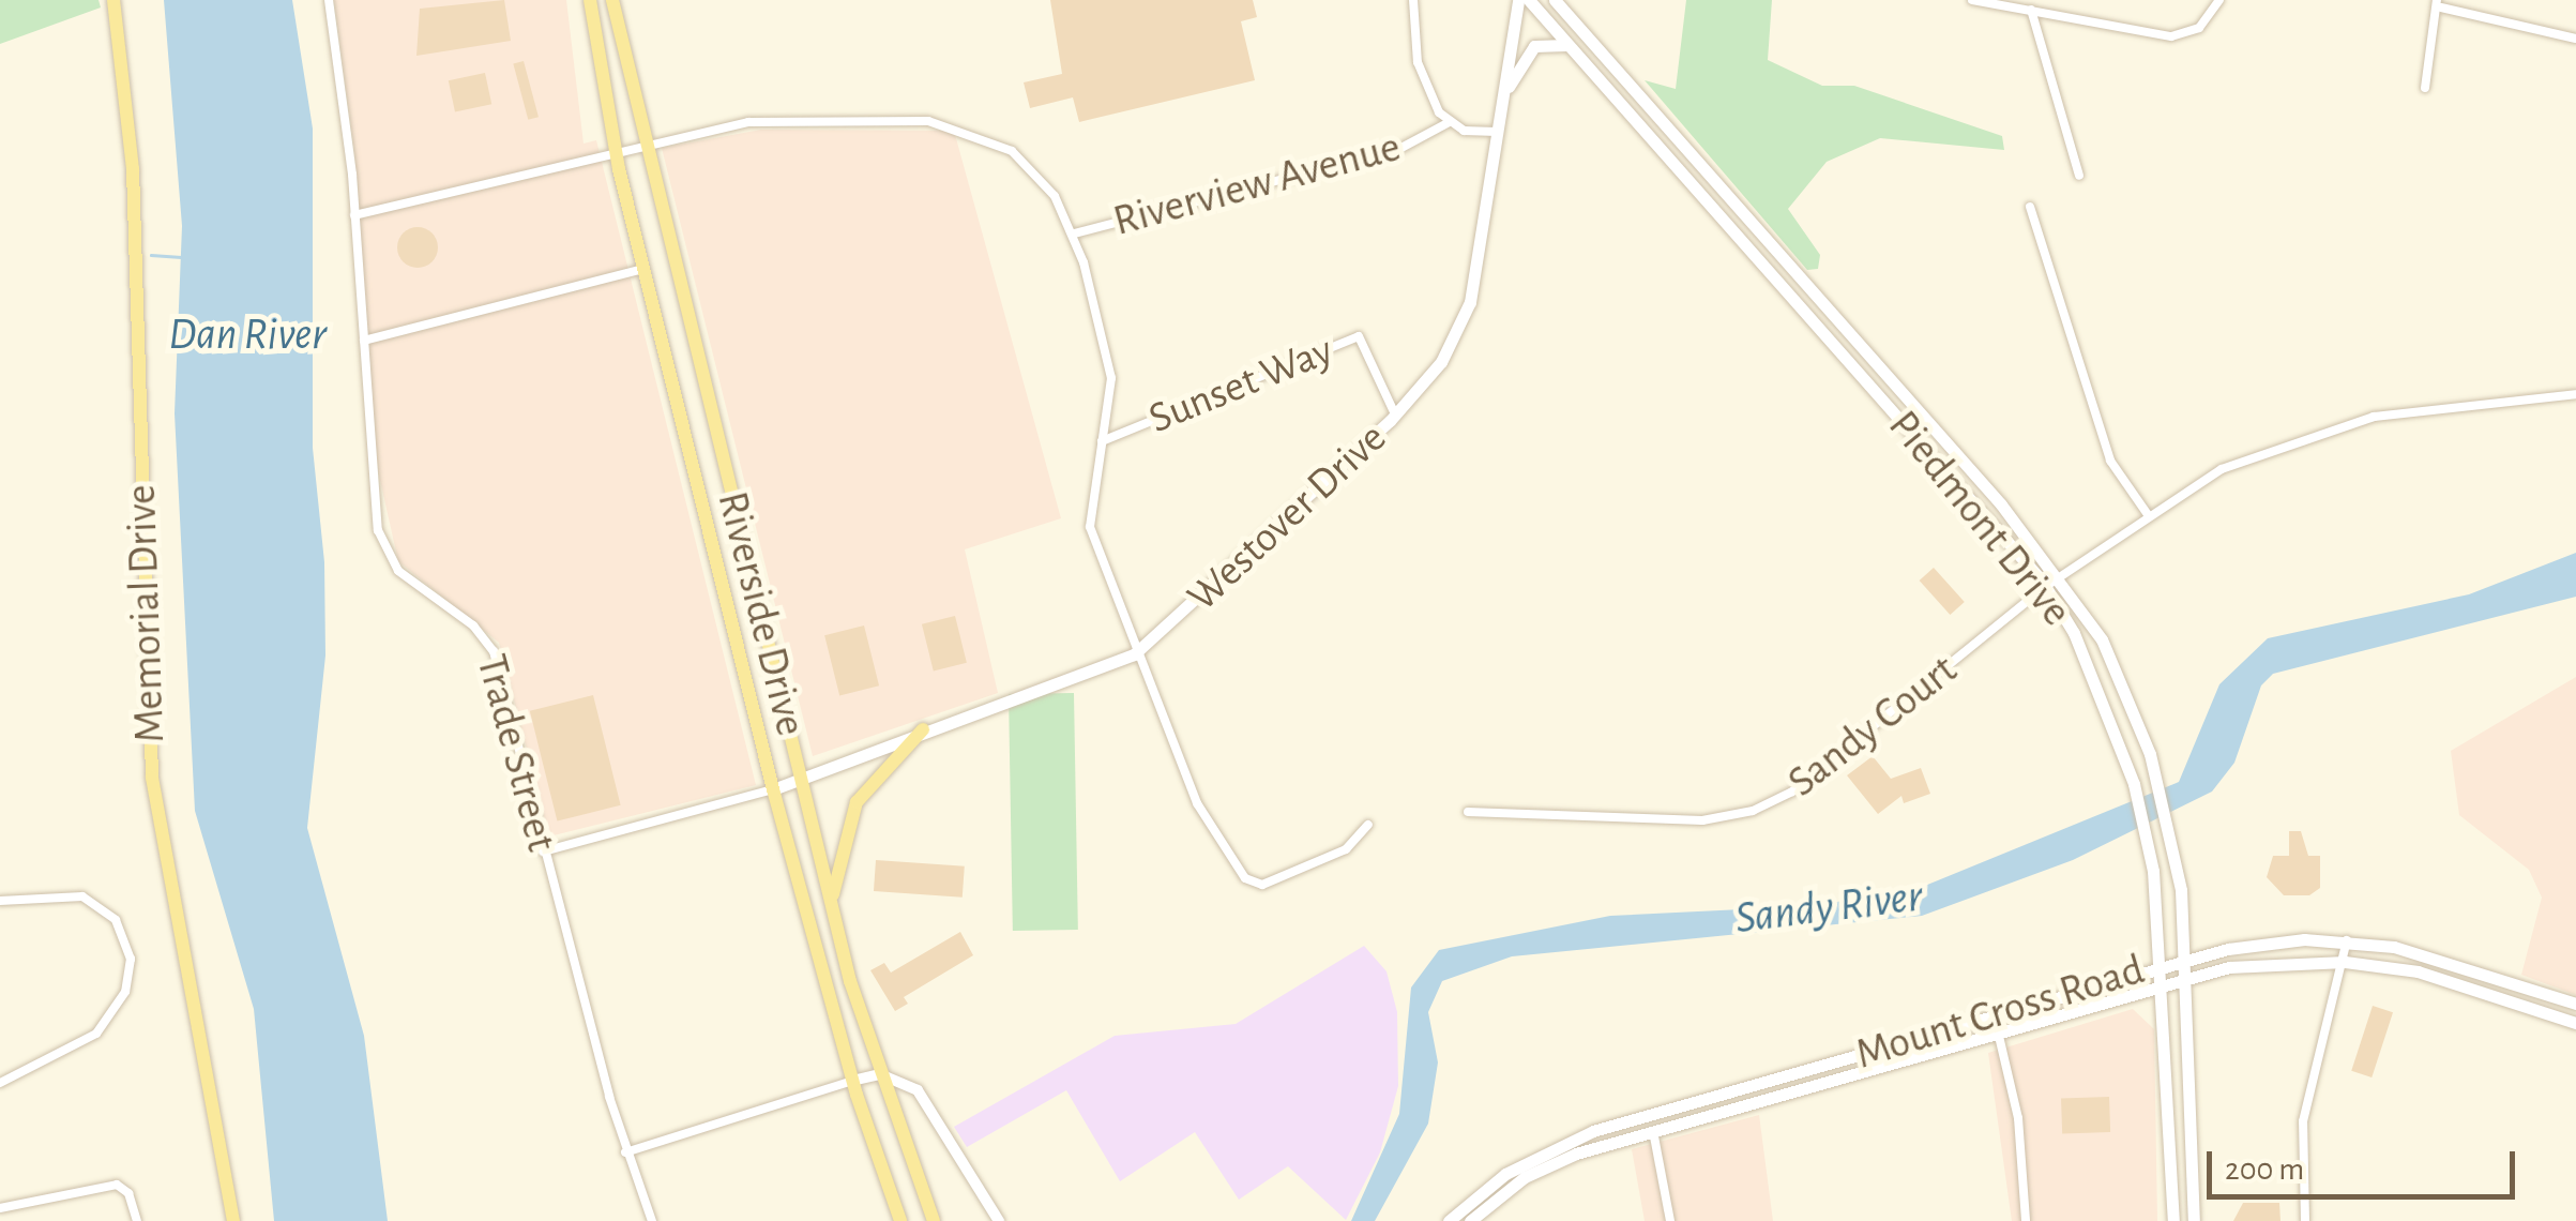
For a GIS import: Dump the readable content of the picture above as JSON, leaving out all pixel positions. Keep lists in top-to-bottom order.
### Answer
{
  "streets": {
    "main road": [
      "Westover Drive",
      "Piedmont Drive",
      "Memorial Drive",
      "Riverside Drive",
      "Mount Cross Road"
    ],
    "street": [
      "Riverview Avenue",
      "Sunset Way",
      "Sandy Court",
      "Trade Street"
    ]
  },
  "crossings": [
    ["Riverview Avenue", "Westover Drive"],
    ["Sunset Way", "Westover Drive"],
    ["Westover Drive", "Riverside Drive"],
    ["Piedmont Drive", "Sandy Court"],
    ["Piedmont Drive", "Mount Cross Road"]
  ],
  "water": ["Dan River", "Sandy River"],
  "scale_bar": "200 m"
}
